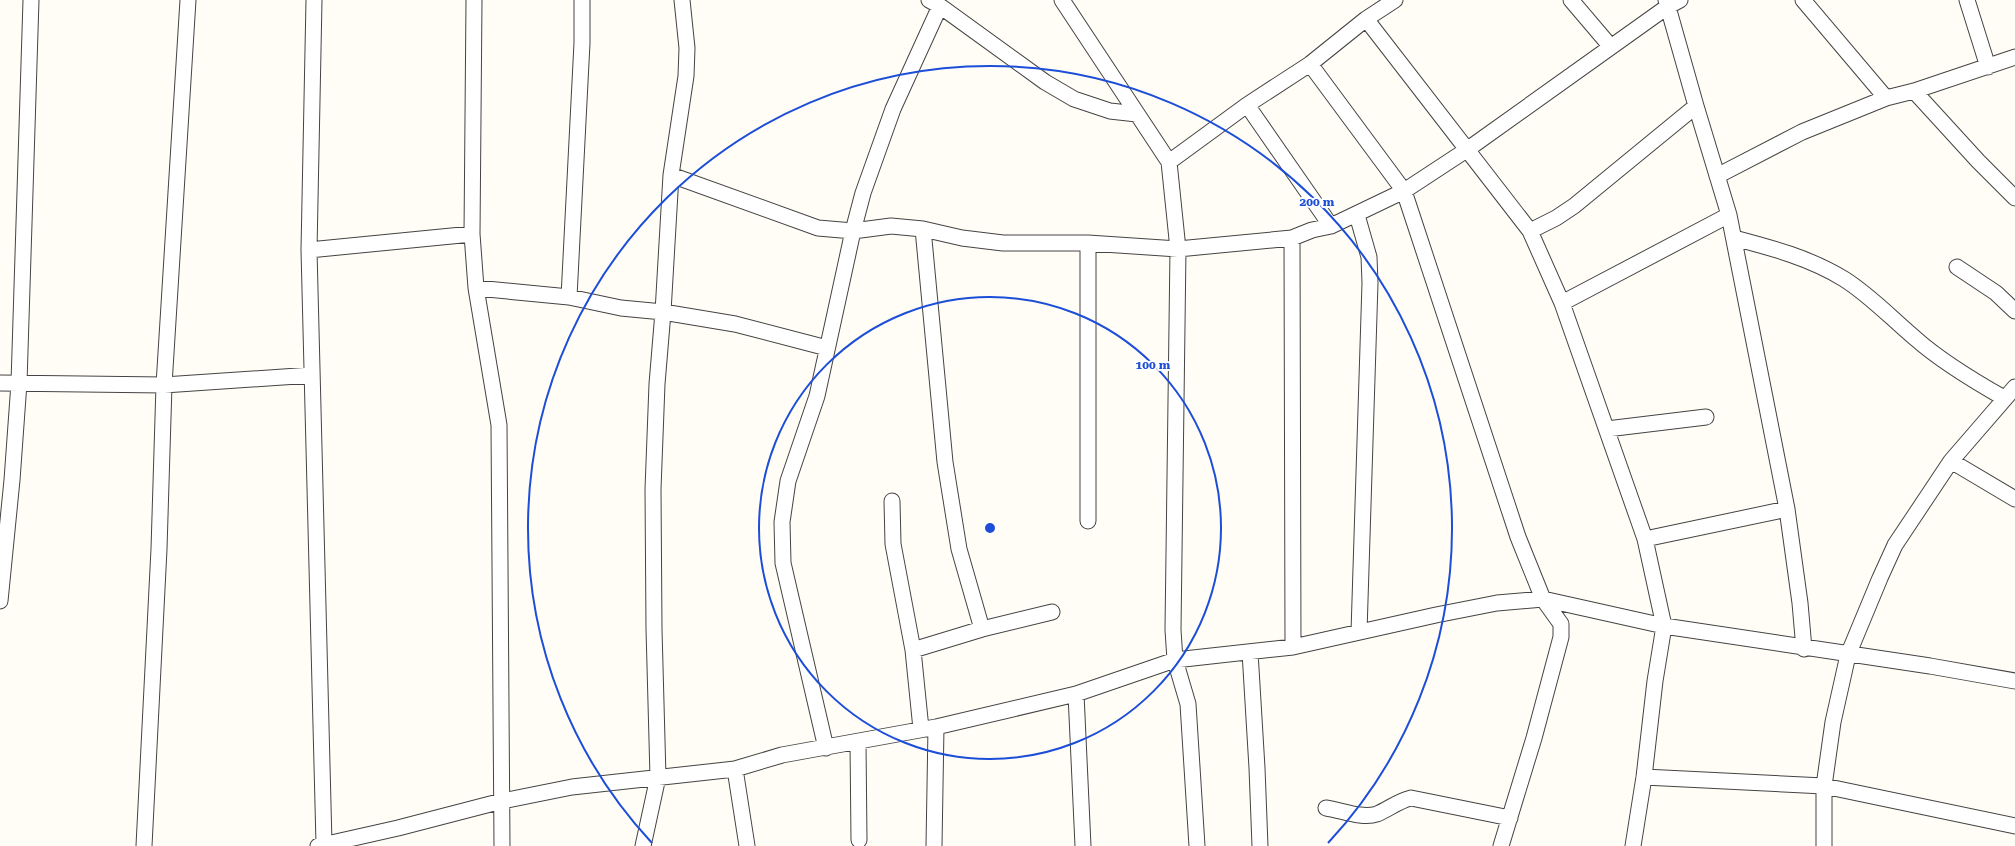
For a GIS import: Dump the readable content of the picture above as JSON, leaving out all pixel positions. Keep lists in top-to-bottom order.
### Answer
{
  "rings": ["200 m", "100 m"]
}
